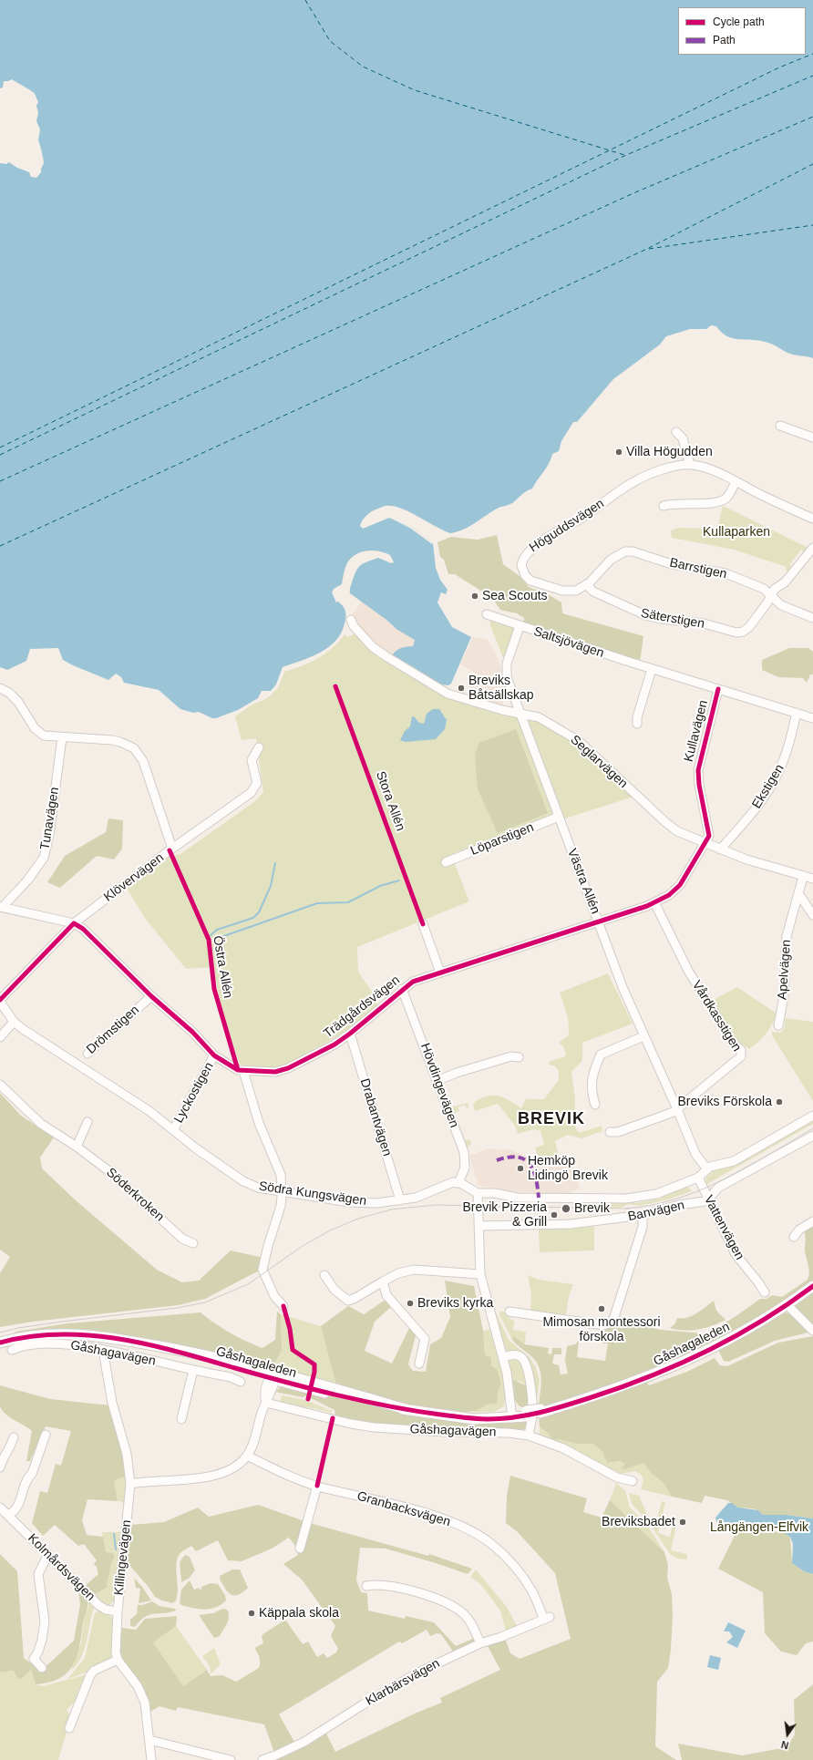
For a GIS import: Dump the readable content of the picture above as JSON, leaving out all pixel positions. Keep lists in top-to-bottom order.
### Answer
{
  "streets": {
    "main road": ["Gåshagaleden"],
    "street": [
      "Höguddsvägen",
      "Barrstigen",
      "Säterstigen",
      "Saltsjövägen",
      "Kullavägen",
      "Seglarvägen",
      "Ekstigen",
      "Tunavägen",
      "Löparstigen",
      "Klövervägen",
      "Västra Allén",
      "Apelvägen",
      "Trädgårdsvägen",
      "Vårdkasstigen",
      "Drömstigen",
      "Hövdingevägen",
      "Lyckostigen",
      "Drabantvägen",
      "Södra Kungsvägen",
      "Söderkroken",
      "Banvägen",
      "Vattenvägen",
      "Gåshagavägen",
      "Granbacksvägen",
      "Killingevägen",
      "Kolmårdsvägen",
      "Klarbärsvägen"
    ],
    "cycle path": ["Stora Allén", "Östra Allén"]
  },
  "crossings": [
    ["Höguddsvägen", "Barrstigen"],
    ["Höguddsvägen", "Säterstigen"],
    ["Barrstigen", "Säterstigen"],
    ["Saltsjövägen", "Kullavägen"],
    ["Saltsjövägen", "Ekstigen"],
    ["Saltsjövägen", "Västra Allén"],
    ["Kullavägen", "Seglarvägen"],
    ["Kullavägen", "Trädgårdsvägen"],
    ["Seglarvägen", "Ekstigen"],
    ["Seglarvägen", "Västra Allén"],
    ["Seglarvägen", "Apelvägen"],
    ["Seglarvägen", "Trädgårdsvägen"],
    ["Löparstigen", "Västra Allén"],
    ["Klövervägen", "Trädgårdsvägen"],
    ["Klövervägen", "Södra Kungsvägen"],
    ["Västra Allén", "Trädgårdsvägen"],
    ["Västra Allén", "Vårdkasstigen"],
    ["Trädgårdsvägen", "Vårdkasstigen"],
    ["Trädgårdsvägen", "Drömstigen"],
    ["Trädgårdsvägen", "Hövdingevägen"],
    ["Trädgårdsvägen", "Lyckostigen"],
    ["Trädgårdsvägen", "Drabantvägen"],
    ["Hövdingevägen", "Södra Kungsvägen"],
    ["Lyckostigen", "Södra Kungsvägen"],
    ["Drabantvägen", "Södra Kungsvägen"],
    ["Banvägen", "Vattenvägen"],
    ["Gåshagavägen", "Killingevägen"],
    ["Granbacksvägen", "Klarbärsvägen"],
    ["Killingevägen", "Kolmårdsvägen"]
  ],
  "districts": ["BREVIK"],
  "parks": ["Kullaparken", "Långängen-Elfvik"],
  "places": [
    "Villa Högudden",
    "Sea Scouts",
    "Breviks Båtsällskap",
    "Breviks Förskola",
    "Hemköp Lidingö Brevik",
    "Brevik",
    "Brevik Pizzeria & Grill",
    "Breviks kyrka",
    "Mimosan montessori förskola",
    "Breviksbadet",
    "Käppala skola"
  ],
  "legend": ["Cycle path", "Path"],
  "north": "bottom"
}
